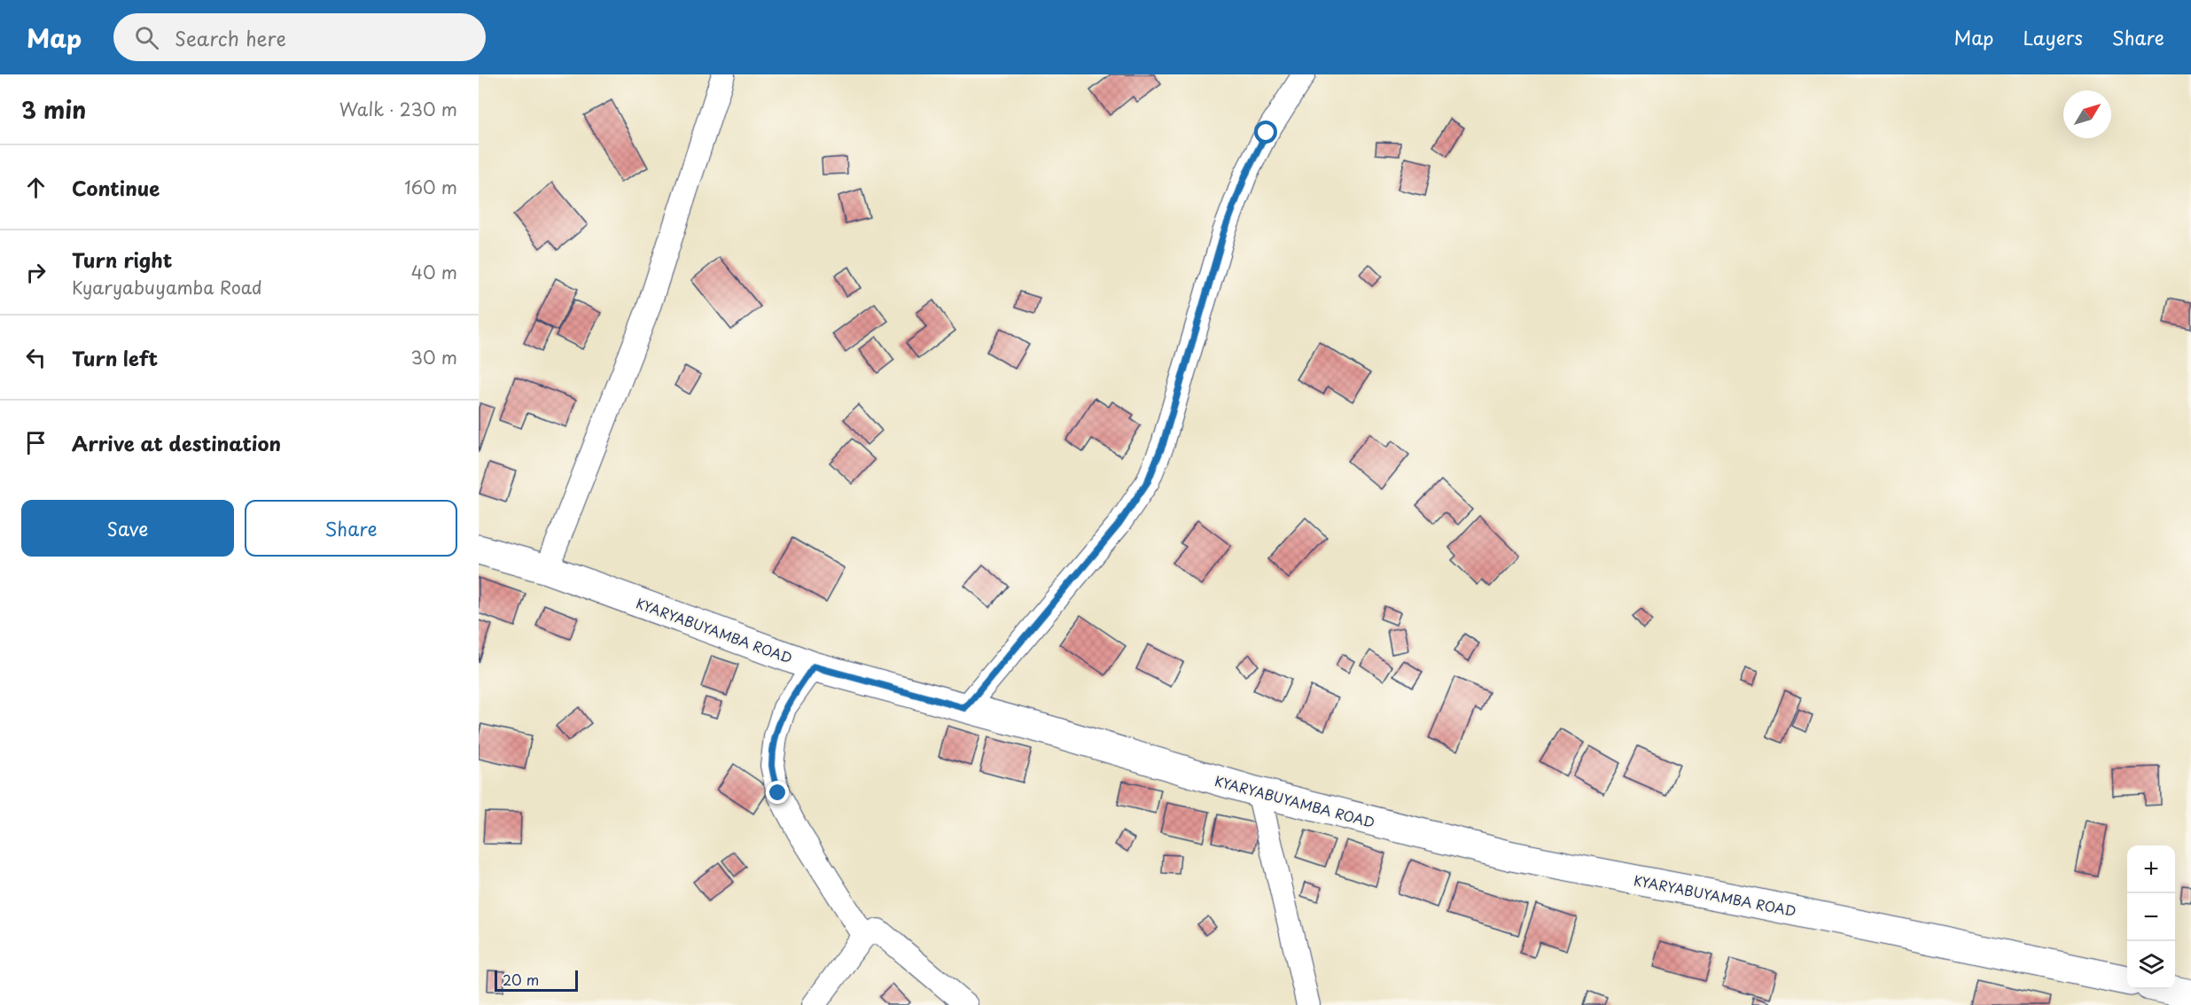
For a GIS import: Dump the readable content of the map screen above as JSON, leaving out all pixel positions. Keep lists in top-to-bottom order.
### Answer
{
  "streets": {
    "street": ["KYARYABUYAMBA ROAD"]
  },
  "scale_bar": "20 m",
  "north": "top right",
  "page": {
    "header": "Map",
    "search": "Search here",
    "nav": ["Map", "Layers", "Share"],
    "heading": ["3 min", "Walk · 230 m"],
    "list": [
      ["Continue", "160 m"],
      ["Turn right", "Kyaryabuyamba Road", "40 m"],
      ["Turn left", "30 m"],
      "Arrive at destination"
    ],
    "buttons": ["Save", "Share"],
    "map_buttons": ["+", "−"],
    "scale": "20 m"
  }
}
